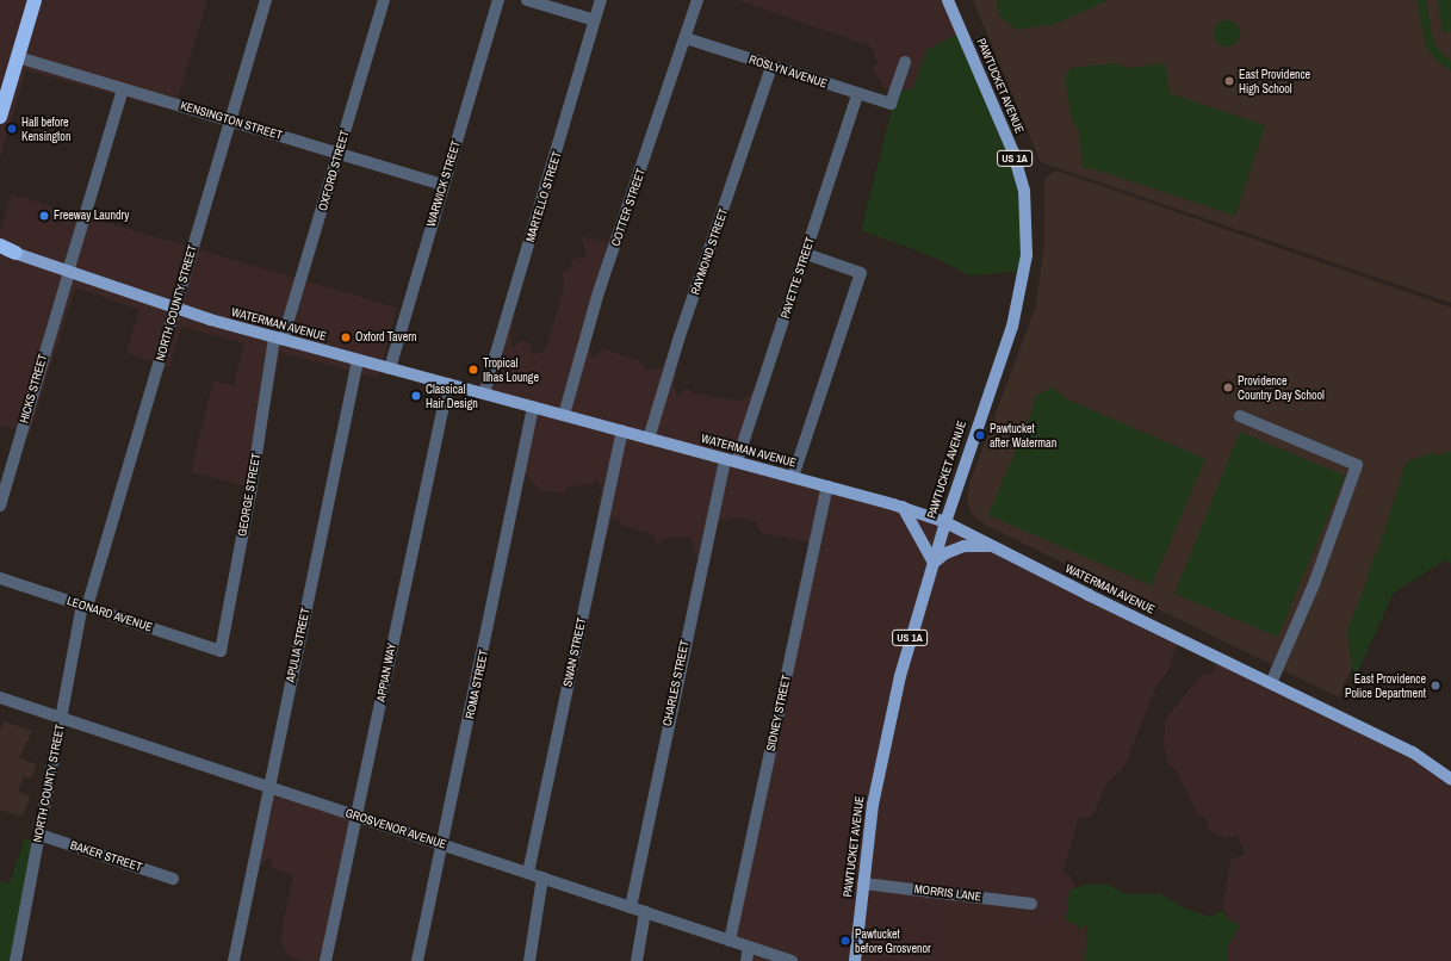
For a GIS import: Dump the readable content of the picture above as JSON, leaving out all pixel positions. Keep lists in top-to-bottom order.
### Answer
{
  "streets": {
    "main road": ["PAWTUCKET AVENUE", "US 1A", "WATERMAN AVENUE"],
    "street": [
      "ROSLYN AVENUE",
      "KENSINGTON STREET",
      "OXFORD STREET",
      "WARWICK STREET",
      "MARTELLO STREET",
      "COTTER STREET",
      "RAYMOND STREET",
      "PAYETTE STREET",
      "NORTH COUNTY STREET",
      "HICKS STREET",
      "GEORGE STREET",
      "LEONARD AVENUE",
      "APULIA STREET",
      "SWAN STREET",
      "APPIAN WAY",
      "CHARLES STREET",
      "ROMA STREET",
      "SIDNEY STREET",
      "GROSVENOR AVENUE",
      "BAKER STREET",
      "MORRIS LANE"
    ]
  },
  "crossings": [
    ["ROSLYN AVENUE", "COTTER STREET"],
    ["ROSLYN AVENUE", "RAYMOND STREET"],
    ["ROSLYN AVENUE", "PAYETTE STREET"],
    ["PAWTUCKET AVENUE", "WATERMAN AVENUE"],
    ["PAWTUCKET AVENUE", "MORRIS LANE"],
    ["KENSINGTON STREET", "OXFORD STREET"],
    ["KENSINGTON STREET", "WARWICK STREET"],
    ["KENSINGTON STREET", "NORTH COUNTY STREET"],
    ["KENSINGTON STREET", "HICKS STREET"],
    ["OXFORD STREET", "WATERMAN AVENUE"],
    ["OXFORD STREET", "GEORGE STREET"],
    ["WARWICK STREET", "WATERMAN AVENUE"],
    ["MARTELLO STREET", "WATERMAN AVENUE"],
    ["COTTER STREET", "WATERMAN AVENUE"],
    ["RAYMOND STREET", "WATERMAN AVENUE"],
    ["PAYETTE STREET", "WATERMAN AVENUE"],
    ["PAYETTE STREET", "CHARLES STREET"],
    ["NORTH COUNTY STREET", "WATERMAN AVENUE"],
    ["NORTH COUNTY STREET", "LEONARD AVENUE"],
    ["NORTH COUNTY STREET", "GROSVENOR AVENUE"],
    ["NORTH COUNTY STREET", "BAKER STREET"],
    ["WATERMAN AVENUE", "HICKS STREET"],
    ["WATERMAN AVENUE", "GEORGE STREET"],
    ["WATERMAN AVENUE", "APULIA STREET"],
    ["WATERMAN AVENUE", "SWAN STREET"],
    ["WATERMAN AVENUE", "APPIAN WAY"],
    ["WATERMAN AVENUE", "CHARLES STREET"],
    ["WATERMAN AVENUE", "ROMA STREET"],
    ["WATERMAN AVENUE", "SIDNEY STREET"],
    ["GEORGE STREET", "LEONARD AVENUE"],
    ["APULIA STREET", "GROSVENOR AVENUE"],
    ["SWAN STREET", "GROSVENOR AVENUE"],
    ["APPIAN WAY", "GROSVENOR AVENUE"],
    ["CHARLES STREET", "GROSVENOR AVENUE"],
    ["ROMA STREET", "GROSVENOR AVENUE"],
    ["SIDNEY STREET", "GROSVENOR AVENUE"]
  ],
  "places": [
    "East Providence High School",
    "Hall before Kensington",
    "Freeway Laundry",
    "Oxford Tavern",
    "Tropical Ilhas Lounge",
    "Providence Country Day School",
    "Classical Hair Design",
    "Pawtucket after Waterman",
    "East Providence Police Department",
    "Pawtucket before Grosvenor"
  ]
}
